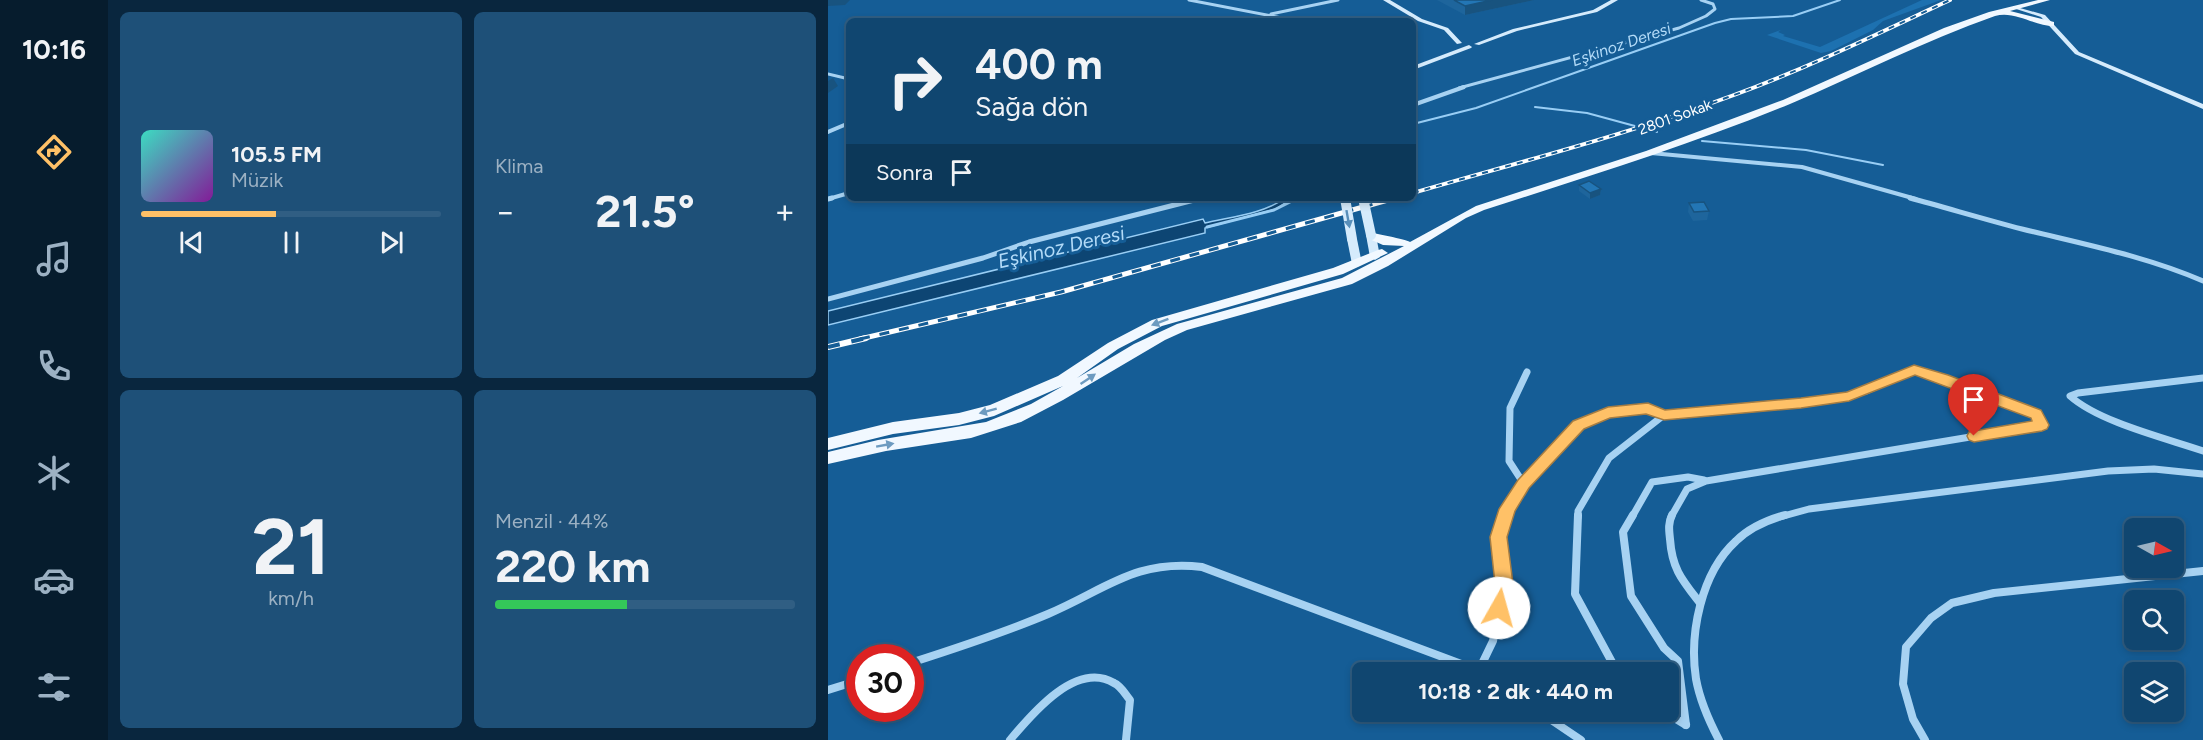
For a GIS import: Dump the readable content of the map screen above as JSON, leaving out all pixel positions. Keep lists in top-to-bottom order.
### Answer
{
  "streets": {
    "main road": ["2801 Sokak"]
  },
  "water": ["Eşkinoz Deresi"],
  "north": "right",
  "page": {
    "tabs": "10:16",
    "tile": [
      "Klima",
      ["21", "km/h"],
      ["Menzil · 44%", "220 km"]
    ],
    "turn": ["400 m", "Sağa dön"],
    "song": ["105.5 FM", "Müzik"],
    "then": "Sonra",
    "heat": ["−", "21.5°", "+"],
    "limit": "30",
    "trip": "10:18 · 2 dk · 440 m"
  }
}
